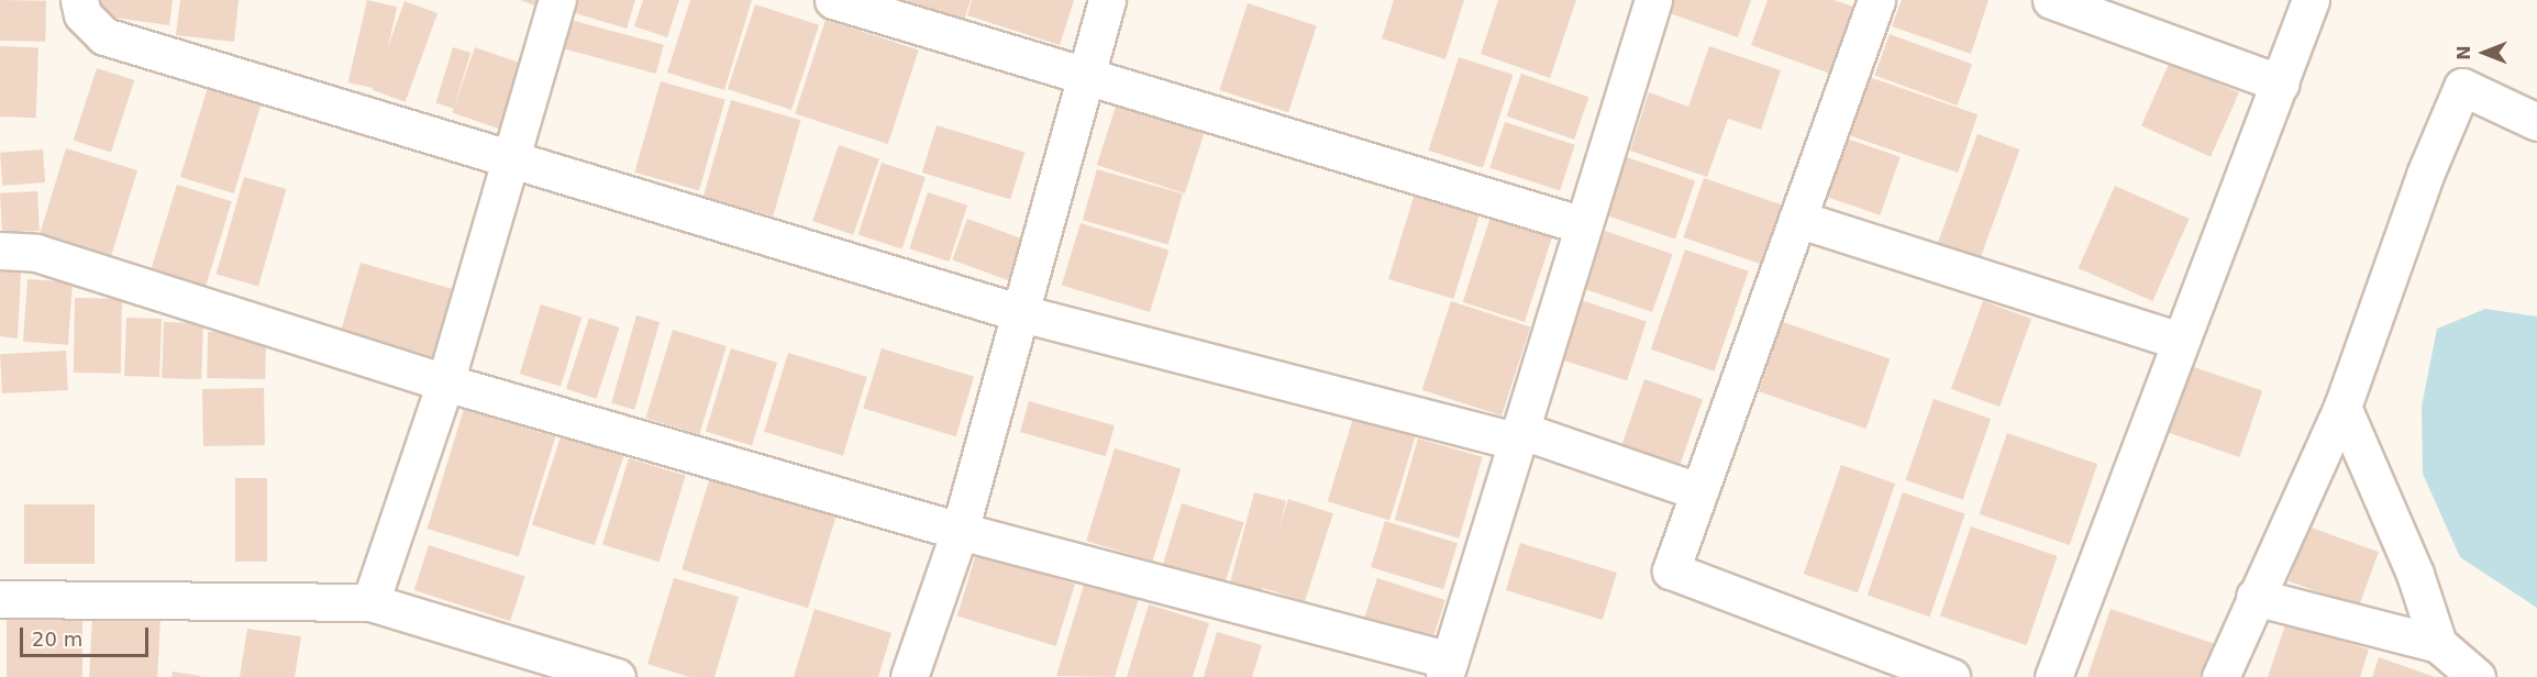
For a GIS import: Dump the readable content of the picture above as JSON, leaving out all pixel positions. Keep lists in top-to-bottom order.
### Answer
{
  "scale_bar": "20 m",
  "north": "left"
}
